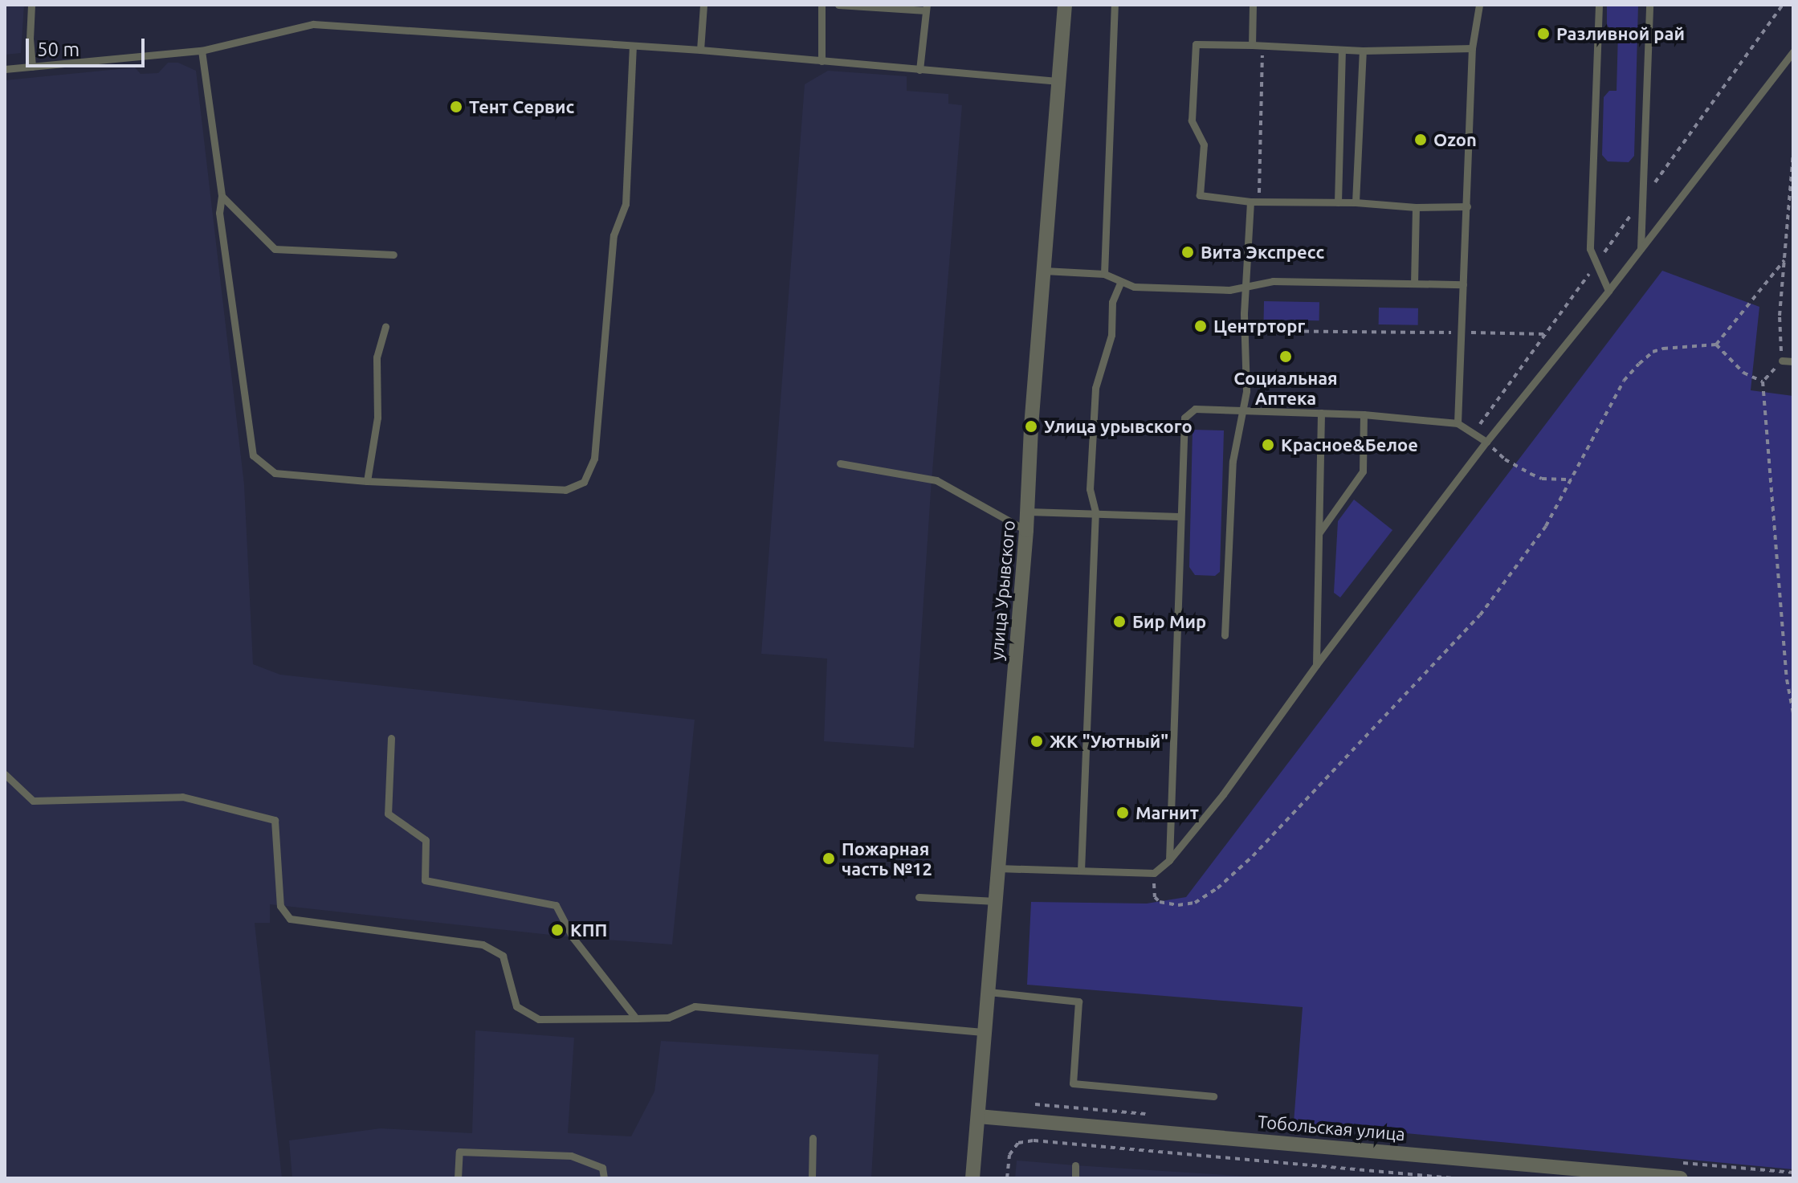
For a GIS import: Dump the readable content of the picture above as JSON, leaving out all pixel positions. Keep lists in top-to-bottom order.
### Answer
{
  "streets": {
    "street": ["улица Урывского", "Тобольская улица"]
  },
  "crossings": [
    ["улица Урывского", "Тобольская улица"]
  ],
  "places": [
    "Разливной рай",
    "Тент Сервис",
    "Ozon",
    "Вита Экспресс",
    "Центрторг",
    "Социальная Аптека",
    "Улица урывского",
    "Красное&Белое",
    "Бир Мир",
    "ЖК \"Уютный\"",
    "Магнит",
    "Пожарная часть №12",
    "КПП"
  ],
  "scale_bar": "50 m"
}
